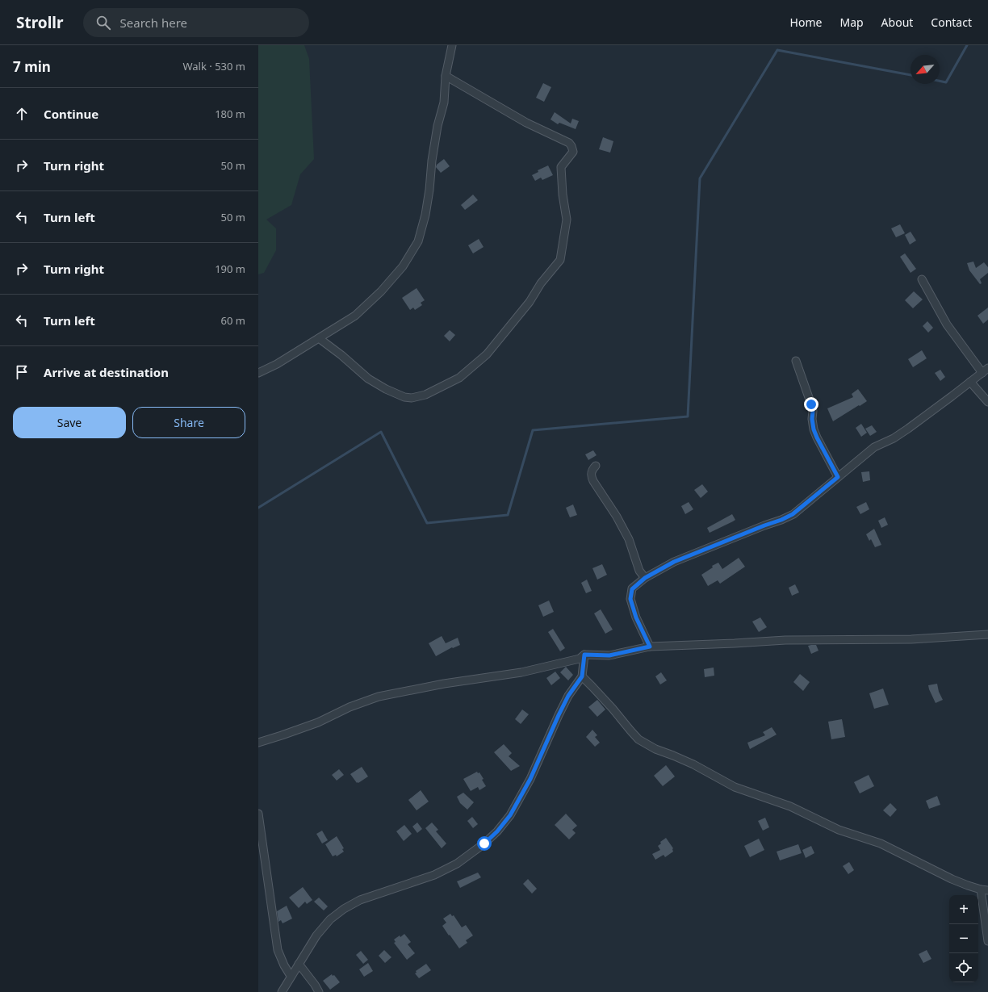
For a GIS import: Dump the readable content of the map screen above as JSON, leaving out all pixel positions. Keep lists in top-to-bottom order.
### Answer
{
  "north": "bottom left",
  "page": {
    "header": "Strollr",
    "search": "Search here",
    "nav": [
      "Home",
      "Map",
      "About",
      "Contact"
    ],
    "heading": ["7 min", "Walk · 530 m"],
    "list": [
      ["Continue", "180 m"],
      ["Turn right", "50 m"],
      ["Turn left", "50 m"],
      ["Turn right", "190 m"],
      ["Turn left", "60 m"],
      "Arrive at destination"
    ],
    "buttons": ["Save", "Share"],
    "map_buttons": ["+", "−"]
  }
}
